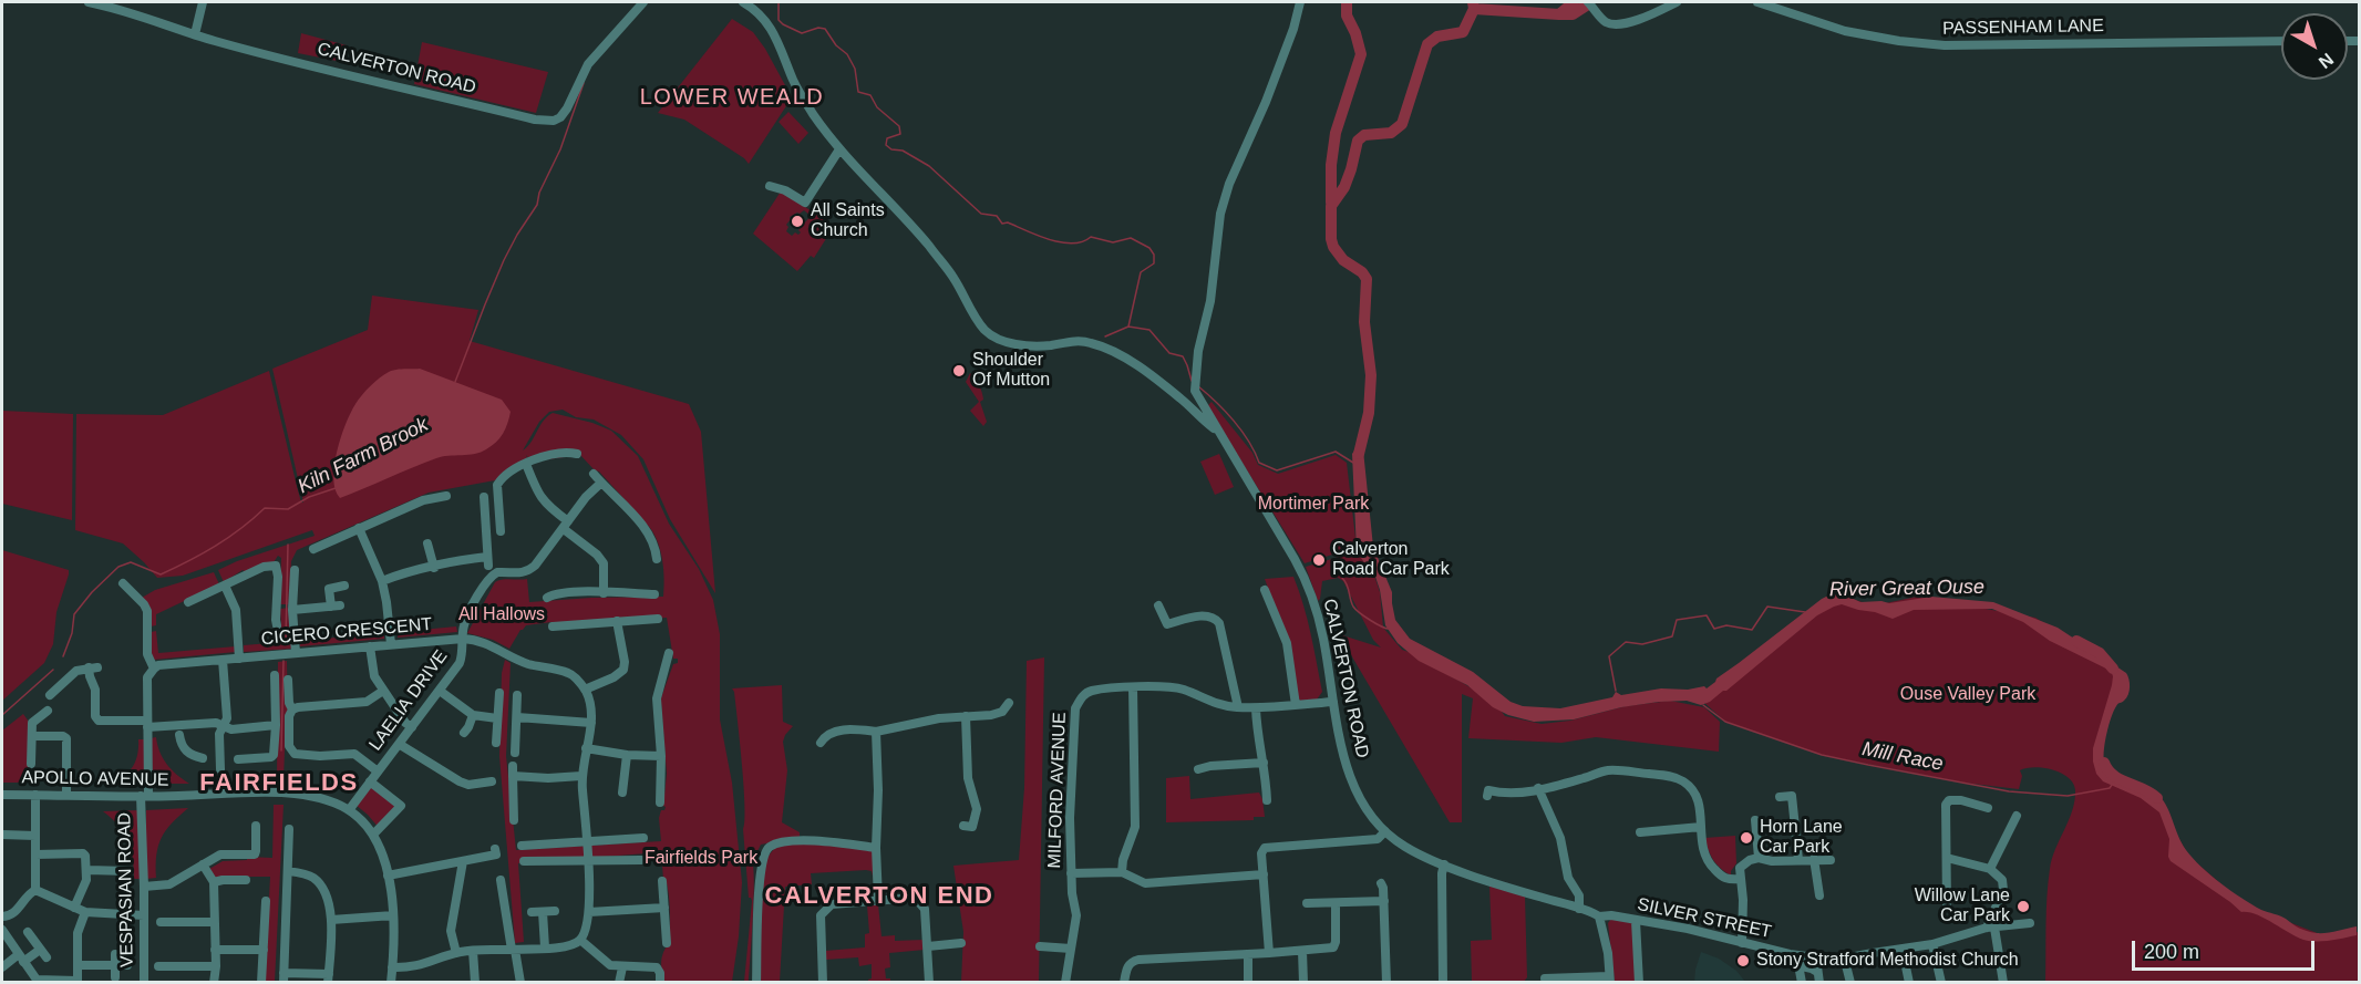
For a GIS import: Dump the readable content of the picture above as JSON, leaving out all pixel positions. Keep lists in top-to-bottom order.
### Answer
{
  "streets": {
    "street": [
      "PASSENHAM LANE",
      "CALVERTON ROAD",
      "CICERO CRESCENT",
      "LAELIA DRIVE",
      "APOLLO AVENUE",
      "MILFORD AVENUE",
      "VESPASIAN ROAD",
      "SILVER STREET"
    ]
  },
  "crossings": [
    ["CALVERTON ROAD", "MILFORD AVENUE"],
    ["CALVERTON ROAD", "SILVER STREET"],
    ["CICERO CRESCENT", "LAELIA DRIVE"],
    ["LAELIA DRIVE", "APOLLO AVENUE"],
    ["APOLLO AVENUE", "VESPASIAN ROAD"]
  ],
  "districts": ["LOWER WEALD", "FAIRFIELDS", "CALVERTON END"],
  "water": ["Kiln Farm Brook", "River Great Ouse", "Mill Race"],
  "parks": [
    "Mortimer Park",
    "All Hallows",
    "Ouse Valley Park",
    "Fairfields Park"
  ],
  "places": [
    "All Saints Church",
    "Shoulder Of Mutton",
    "Calverton Road Car Park",
    "Horn Lane Car Park",
    "Willow Lane Car Park",
    "Stony Stratford Methodist Church"
  ],
  "scale_bar": "200 m",
  "north": "bottom right"
}
